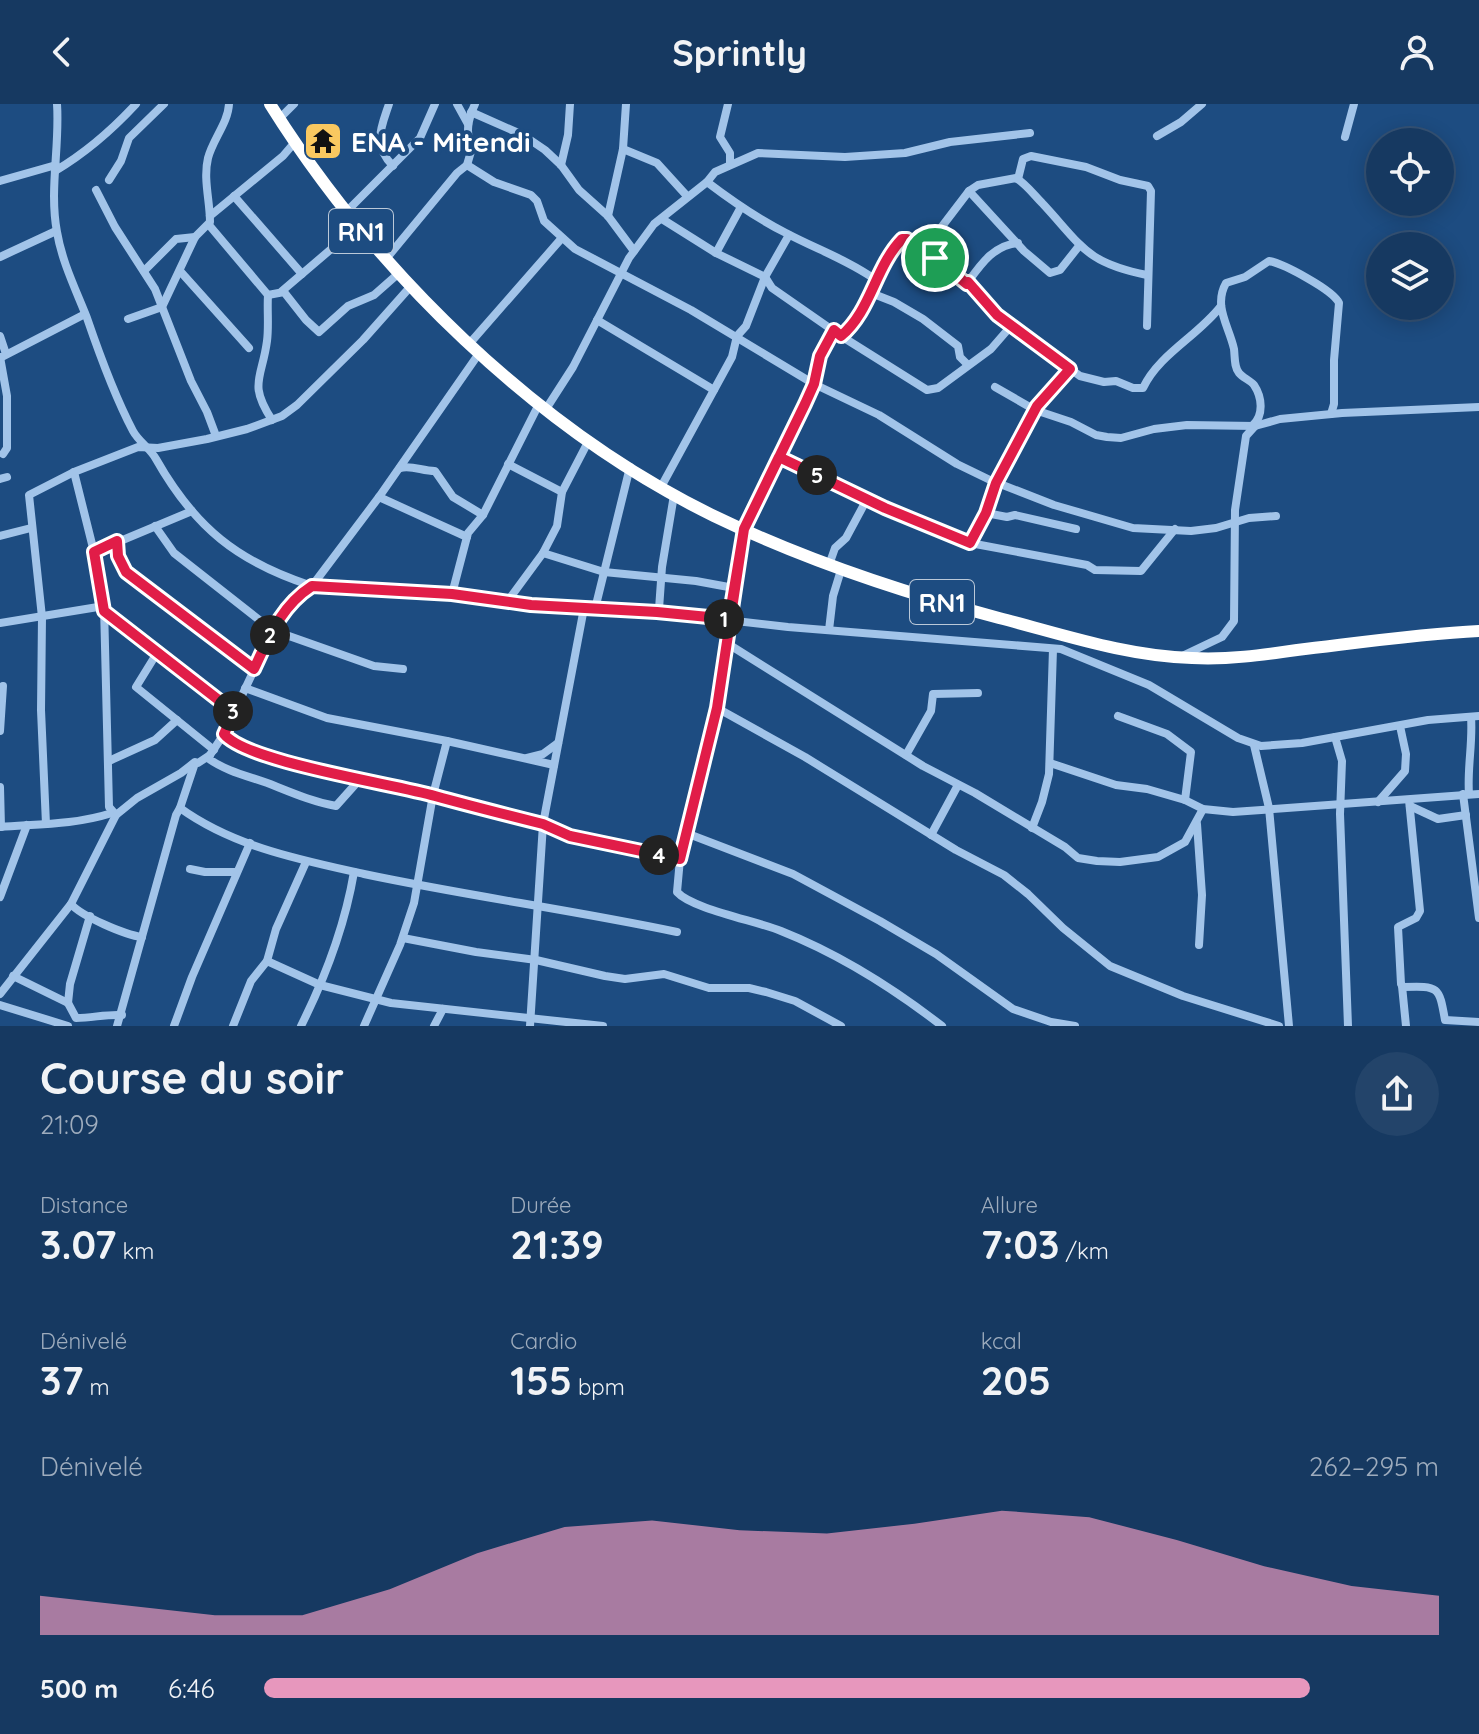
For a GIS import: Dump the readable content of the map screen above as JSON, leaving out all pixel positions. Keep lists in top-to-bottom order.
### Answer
{
  "streets": {
    "highway": ["RN1"]
  },
  "places": {
    "temple": ["ENA - Mitendi"]
  },
  "page": {
    "header": "Sprintly",
    "pins": [
      "5",
      "1",
      "2",
      "3",
      "4"
    ],
    "heading": ["Course du soir", "21:09"],
    "stats": [
      ["Distance", "3.07 km"],
      ["Durée", "21:39"],
      ["Allure", "7:03 /km"],
      ["Dénivelé", "37 m"],
      ["Cardio", "155 bpm"],
      ["kcal", "205"]
    ],
    "chart": ["Dénivelé", "262–295 m"],
    "list": [
      {
        "name": "500 m",
        "note": "6:46"
      }
    ]
  }
}
